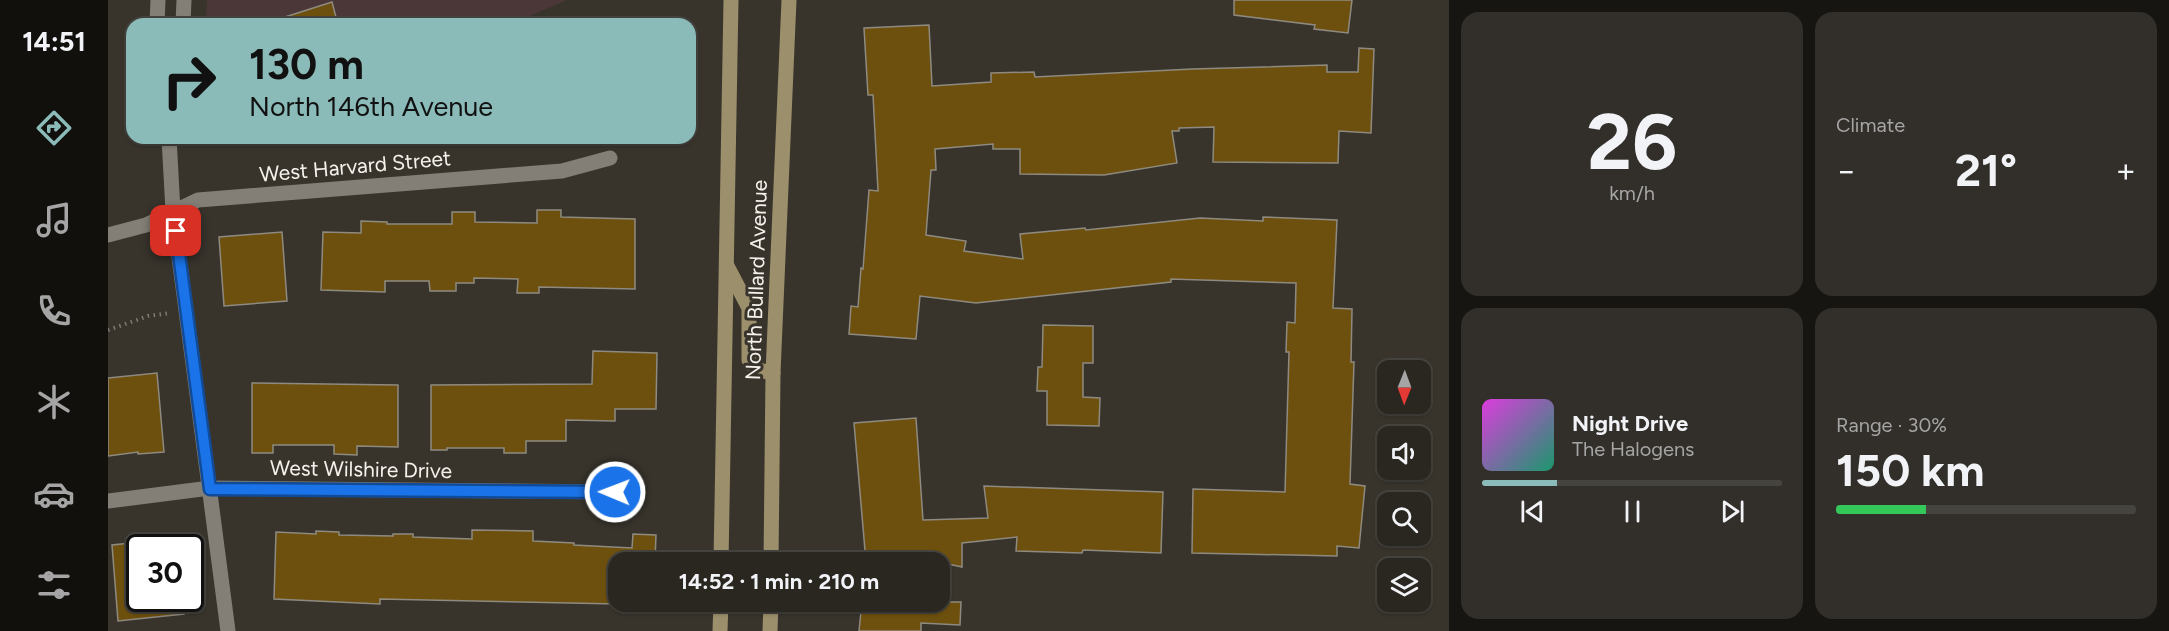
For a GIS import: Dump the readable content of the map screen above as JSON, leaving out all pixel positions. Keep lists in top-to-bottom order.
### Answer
{
  "streets": {
    "main road": ["North Bullard Avenue"],
    "street": ["West Harvard Street", "West Wilshire Drive"]
  },
  "north": "bottom",
  "page": {
    "tabs": "14:51",
    "tile": [
      ["26", "km/h"],
      "Climate",
      ["Range · 30%", "150 km"]
    ],
    "turn": ["130 m", "North 146th Avenue"],
    "heat": ["−", "21°", "+"],
    "song": ["Night Drive", "The Halogens"],
    "limit": "30",
    "trip": "14:52 · 1 min · 210 m"
  }
}
